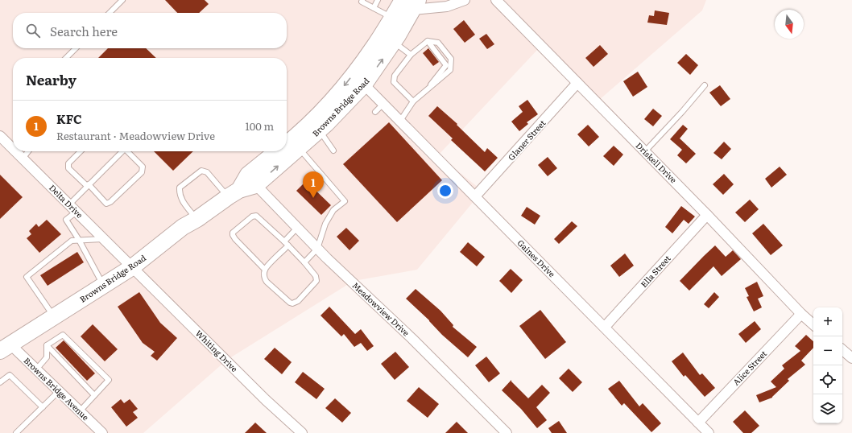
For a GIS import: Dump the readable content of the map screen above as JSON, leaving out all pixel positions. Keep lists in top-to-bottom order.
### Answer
{
  "streets": {
    "main road": ["Browns Bridge Road"],
    "street": [
      "Glaner Street",
      "Driskell Drive",
      "Delta Drive",
      "Gaines Drive",
      "Ella Street",
      "Meadowview Drive",
      "Whiting Drive",
      "Alice Street",
      "Browns Bridge Avenue"
    ]
  },
  "crossings": [
    ["Browns Bridge Road", "Delta Drive"],
    ["Browns Bridge Road", "Gaines Drive"],
    ["Browns Bridge Road", "Meadowview Drive"],
    ["Browns Bridge Road", "Whiting Drive"],
    ["Browns Bridge Road", "Browns Bridge Avenue"],
    ["Glaner Street", "Driskell Drive"],
    ["Glaner Street", "Gaines Drive"],
    ["Driskell Drive", "Ella Street"],
    ["Driskell Drive", "Alice Street"],
    ["Delta Drive", "Whiting Drive"],
    ["Gaines Drive", "Ella Street"],
    ["Gaines Drive", "Alice Street"]
  ],
  "north": "bottom",
  "page": {
    "search": "Search here",
    "heading": "Nearby",
    "list": [
      {
        "mark": "1",
        "name": "KFC",
        "note": "Restaurant · Meadowview Drive",
        "value": "100 m"
      }
    ],
    "pins": "1",
    "map_buttons": ["+", "−"]
  }
}
